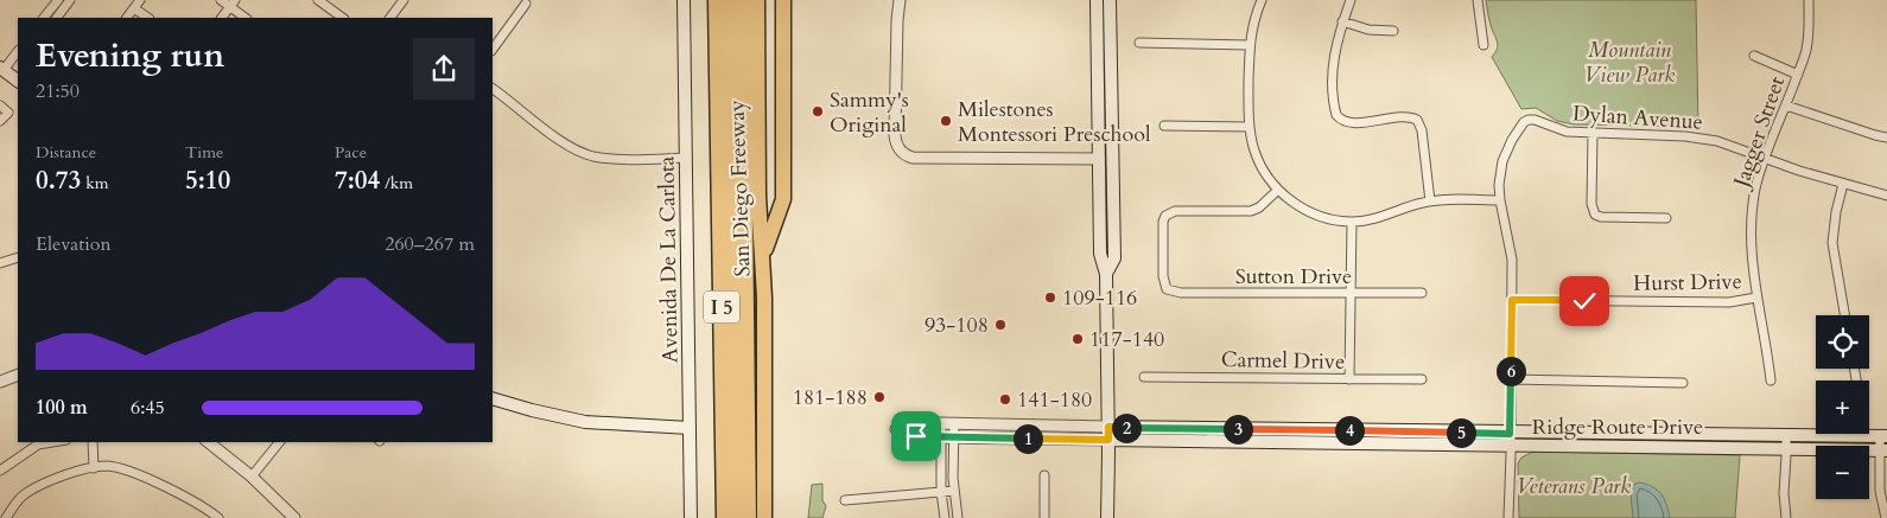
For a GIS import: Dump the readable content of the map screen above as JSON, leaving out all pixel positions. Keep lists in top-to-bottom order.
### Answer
{
  "streets": {
    "highway": ["San Diego Freeway", "I 5"],
    "main road": ["Avenida De La Carlota", "Ridge Route Drive"],
    "street": [
      "Dylan Avenue",
      "Jagger Street",
      "Sutton Drive",
      "Hurst Drive",
      "Carmel Drive"
    ]
  },
  "crossings": [
    ["Dylan Avenue", "Jagger Street"],
    ["Jagger Street", "Hurst Drive"]
  ],
  "parks": ["Mountain View Park", "Veterans Park"],
  "places": [
    "Sammy's Original",
    "Milestones Montessori Preschool",
    "109-116",
    "93-108",
    "117-140",
    "181-188",
    "141-180"
  ],
  "page": {
    "heading": ["Evening run", "21:50"],
    "stats": [
      ["Distance", "0.73 km"],
      ["Time", "5:10"],
      ["Pace", "7:04 /km"]
    ],
    "chart": ["Elevation", "260–267 m"],
    "map_buttons": ["+", "−"],
    "pins": [
      "6",
      "2",
      "3",
      "4",
      "5",
      "1"
    ],
    "list": [
      {
        "name": "100 m",
        "note": "6:45"
      }
    ]
  }
}
